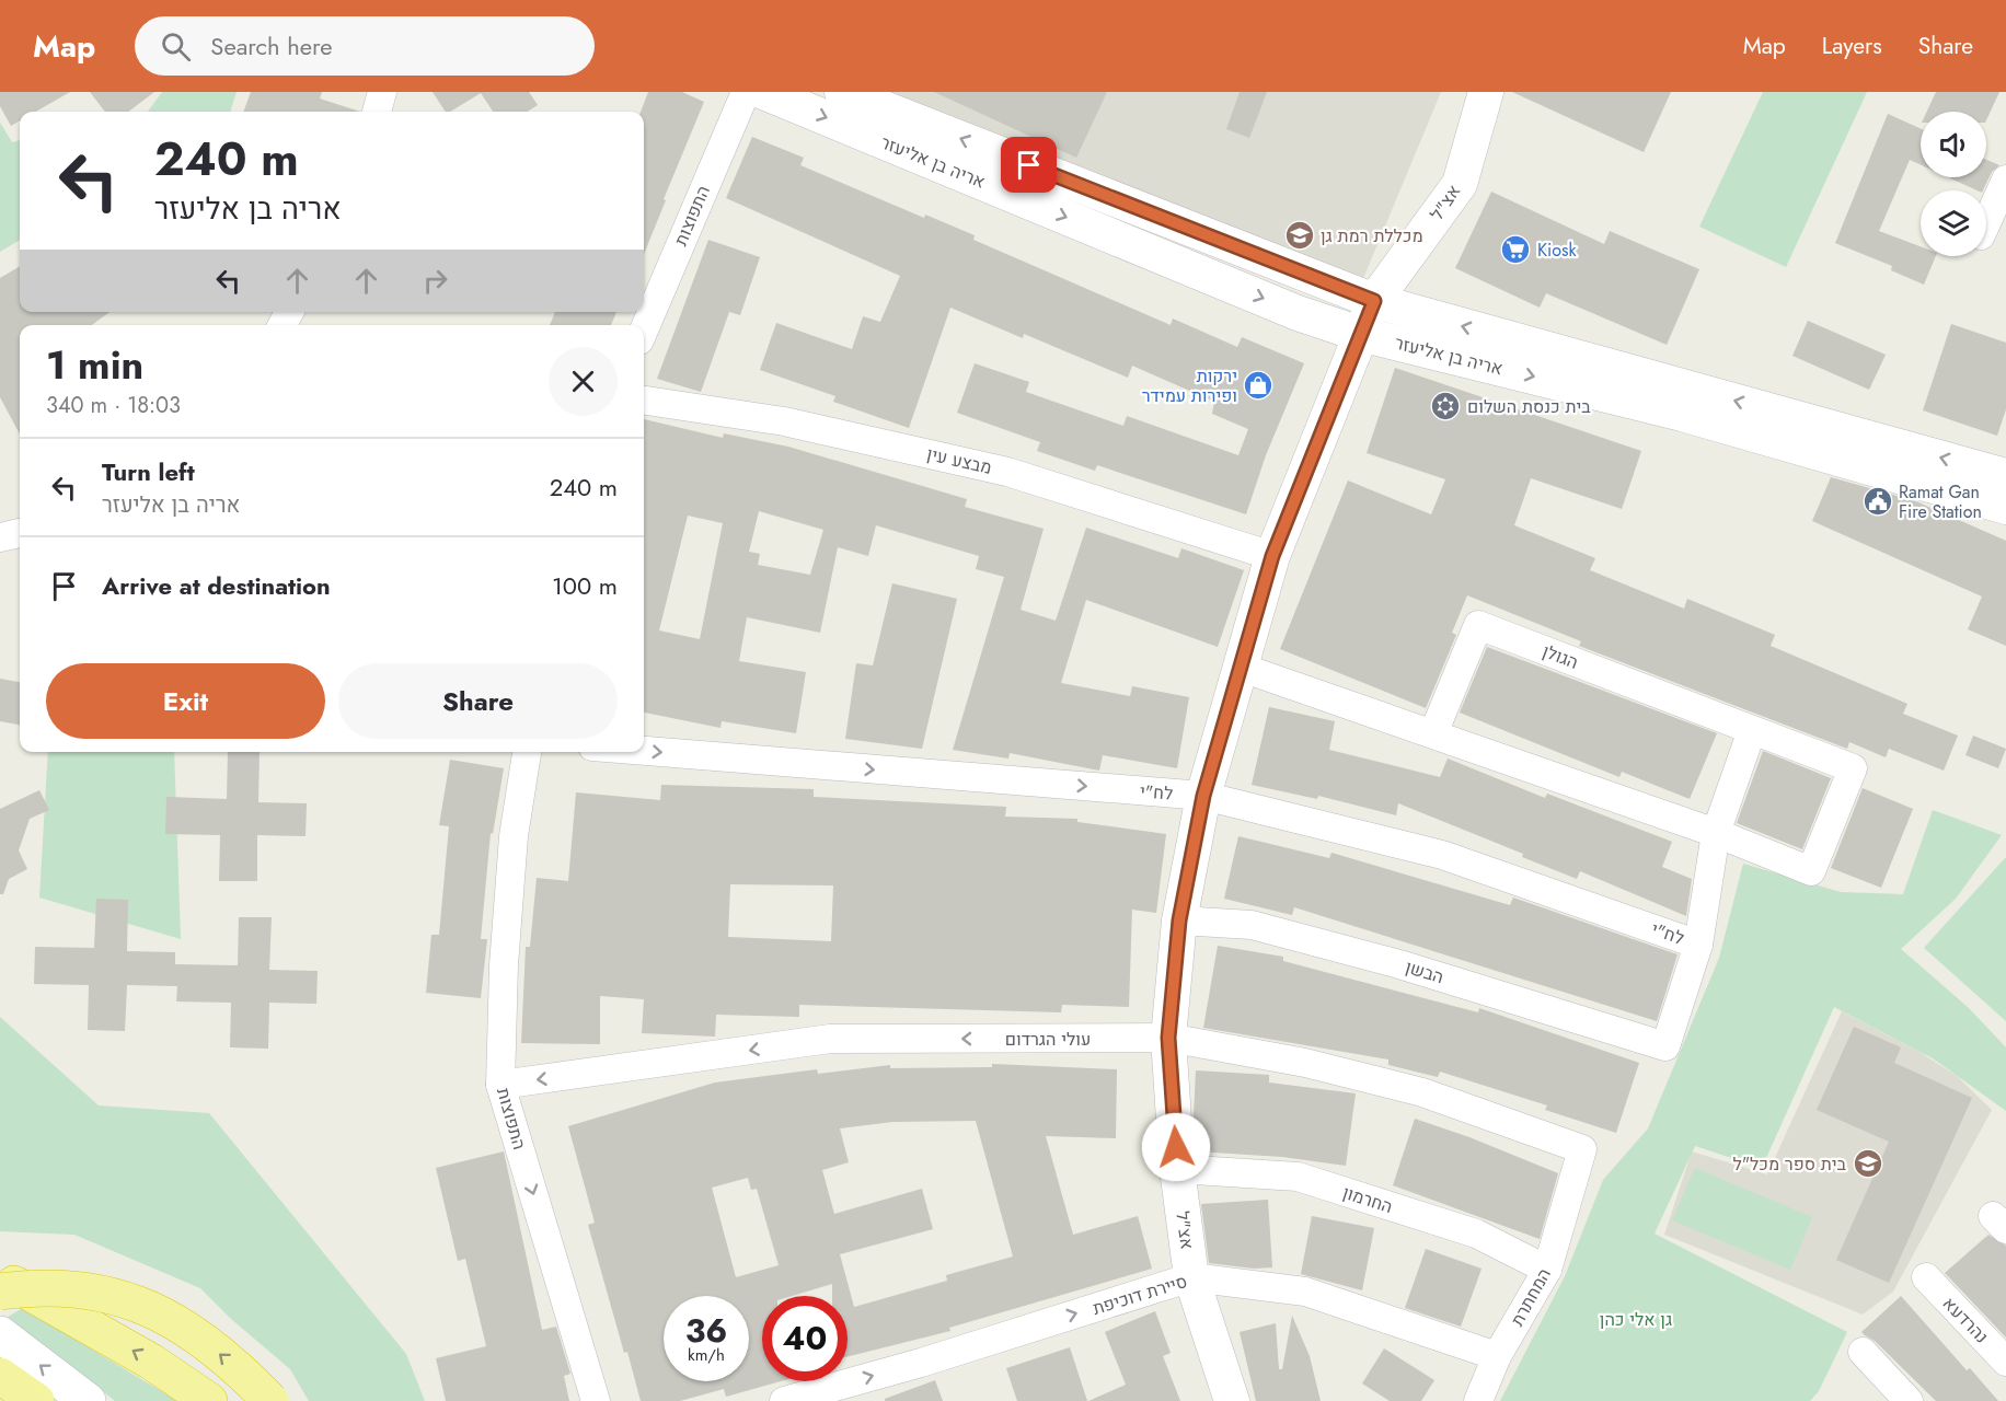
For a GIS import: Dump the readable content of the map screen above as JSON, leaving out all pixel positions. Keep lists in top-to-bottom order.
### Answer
{
  "streets": {
    "street": [
      "אריה בן אליעזר",
      "אצ\"ל",
      "התפוצות",
      "מבצע עין",
      "הגולן",
      "לח\"י",
      "הבשן",
      "עולי הגרדום",
      "החרמון",
      "סיירת דוכיפת",
      "המחתרת",
      "נהרדעא"
    ]
  },
  "crossings": [
    ["אריה בן אליעזר", "אצ\"ל"],
    ["אצ\"ל", "מבצע עין"],
    ["אצ\"ל", "לח\"י"],
    ["אצ\"ל", "הבשן"],
    ["אצ\"ל", "עולי הגרדום"],
    ["אצ\"ל", "החרמון"],
    ["אצ\"ל", "סיירת דוכיפת"],
    ["התפוצות", "עולי הגרדום"],
    ["לח\"י", "הבשן"],
    ["עולי הגרדום", "המחתרת"],
    ["החרמון", "המחתרת"],
    ["סיירת דוכיפת", "המחתרת"]
  ],
  "one_way": [
    "התפוצות",
    "לח\"י",
    "עולי הגרדום",
    "סיירת דוכיפת"
  ],
  "parks": ["גן אלי כהן"],
  "places": {
    "school or university": ["מכללת רמת גן", "בית ספר מכל\"ל"],
    "supermarket": ["Kiosk"],
    "shop": ["ירקות ופירות עמידר"],
    "synagogue": ["בית כנסת השלום"],
    "public building": ["Ramat Gan Fire Station"]
  },
  "page": {
    "header": "Map",
    "search": "Search here",
    "nav": ["Map", "Layers", "Share"],
    "turn": ["240 m", "אריה בן אליעזר"],
    "heading": ["1 min", "340 m · 18:03"],
    "list": [
      {
        "name": "Turn left",
        "note": "אריה בן אליעזר",
        "value": "240 m"
      },
      {
        "name": "Arrive at destination",
        "value": "100 m"
      }
    ],
    "buttons": ["Exit", "Share"],
    "speed": "36 km/h",
    "limit": "40"
  }
}
